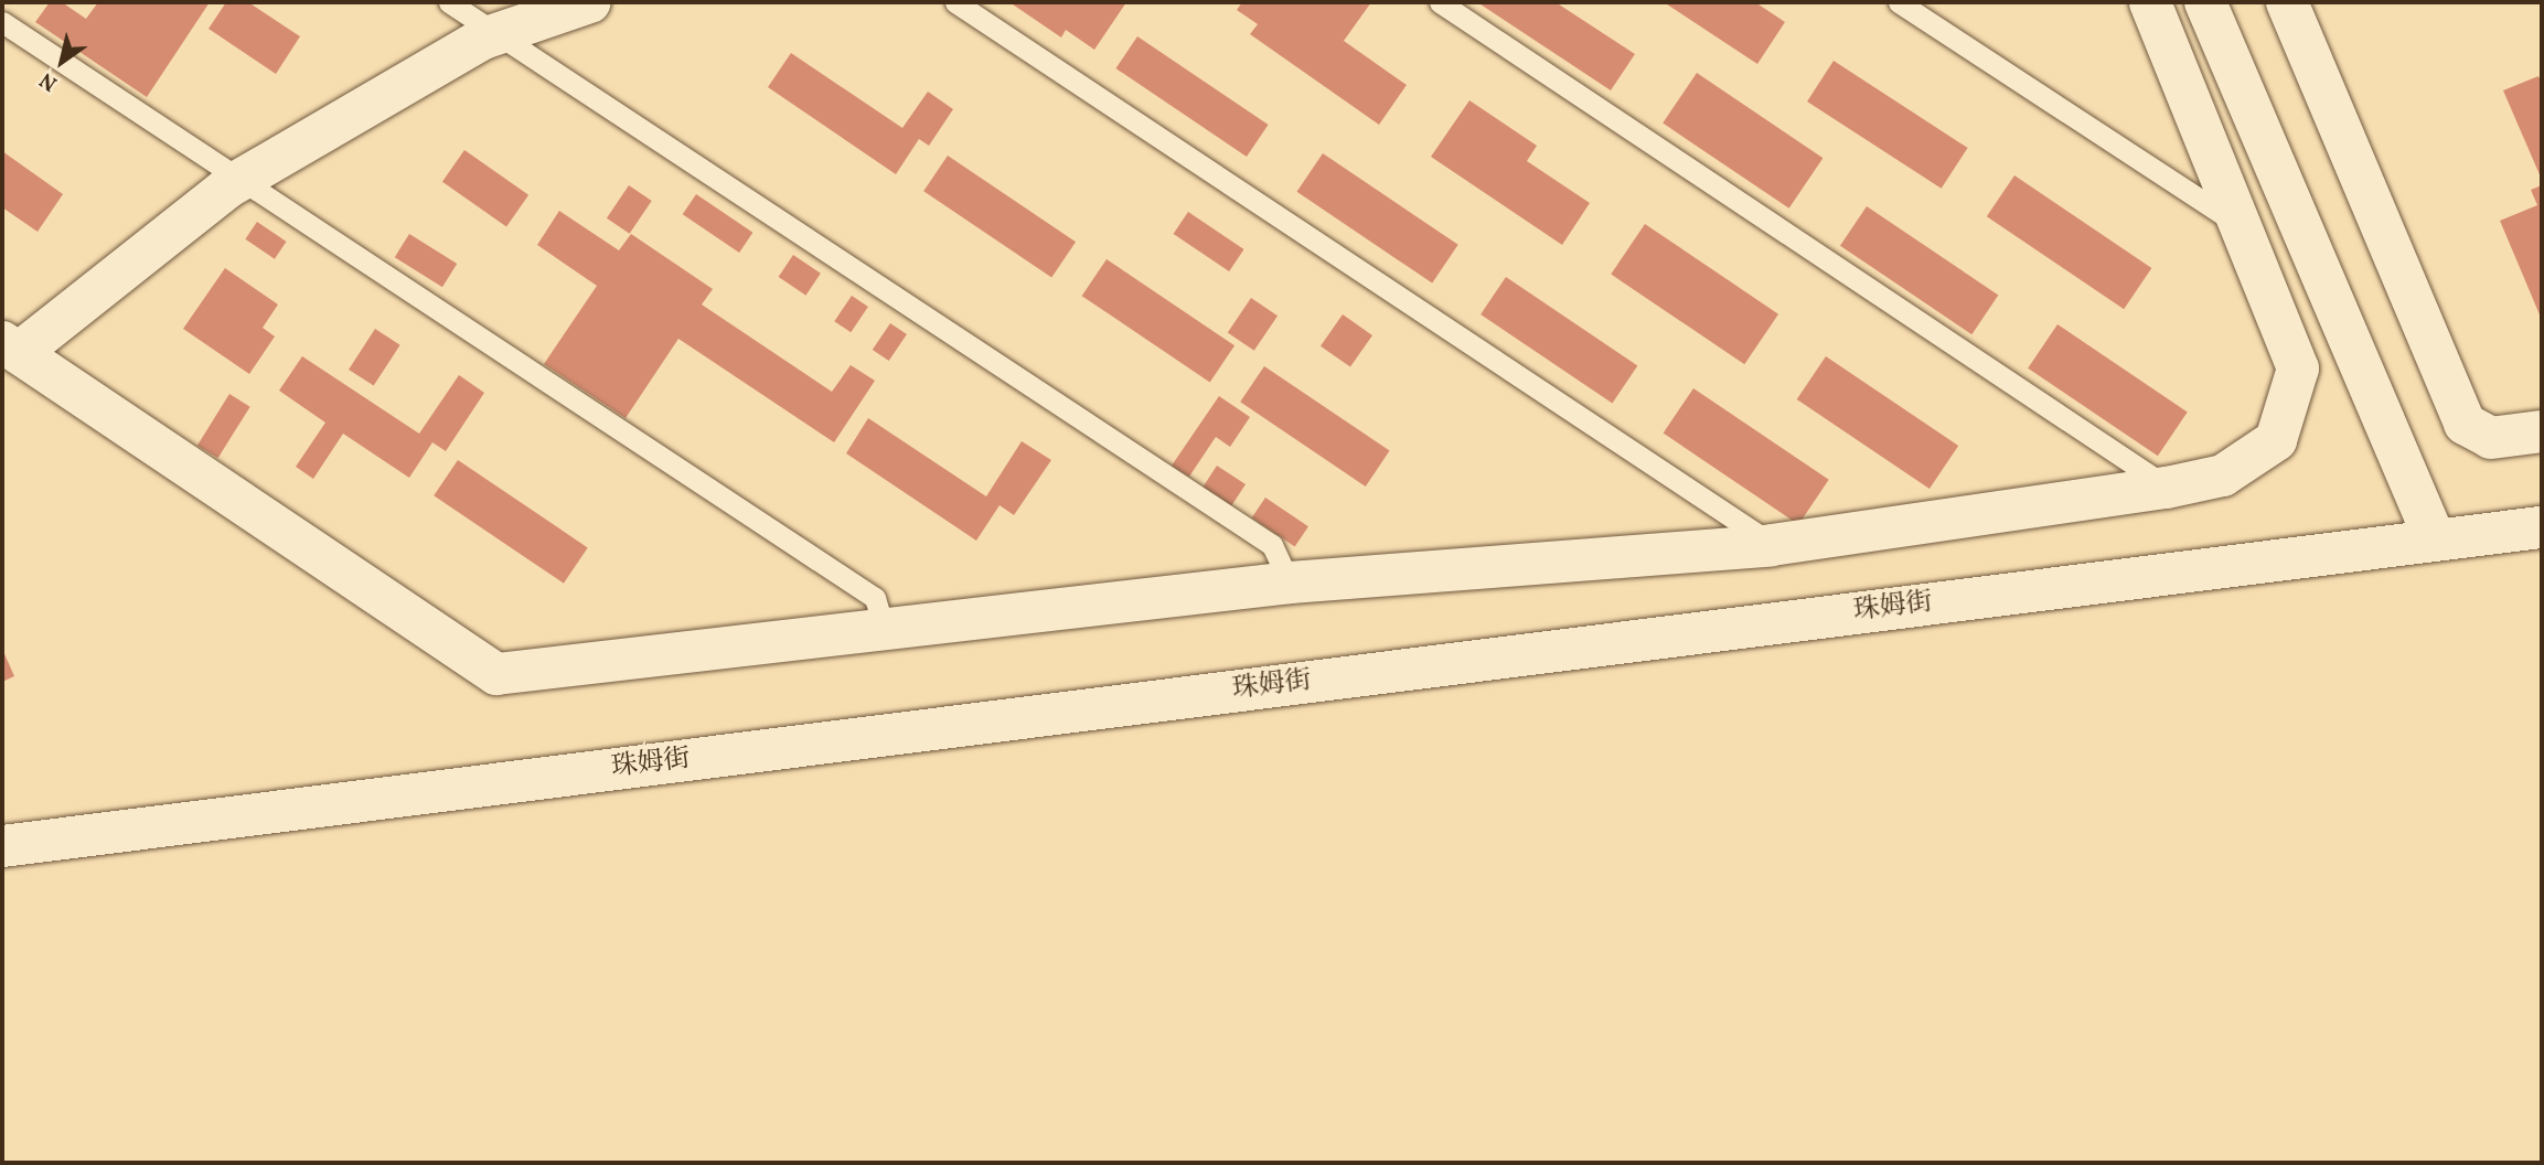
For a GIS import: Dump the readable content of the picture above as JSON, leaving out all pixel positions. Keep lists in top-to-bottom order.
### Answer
{
  "streets": {
    "street": ["珠姆街"]
  },
  "north": "bottom left"
}
